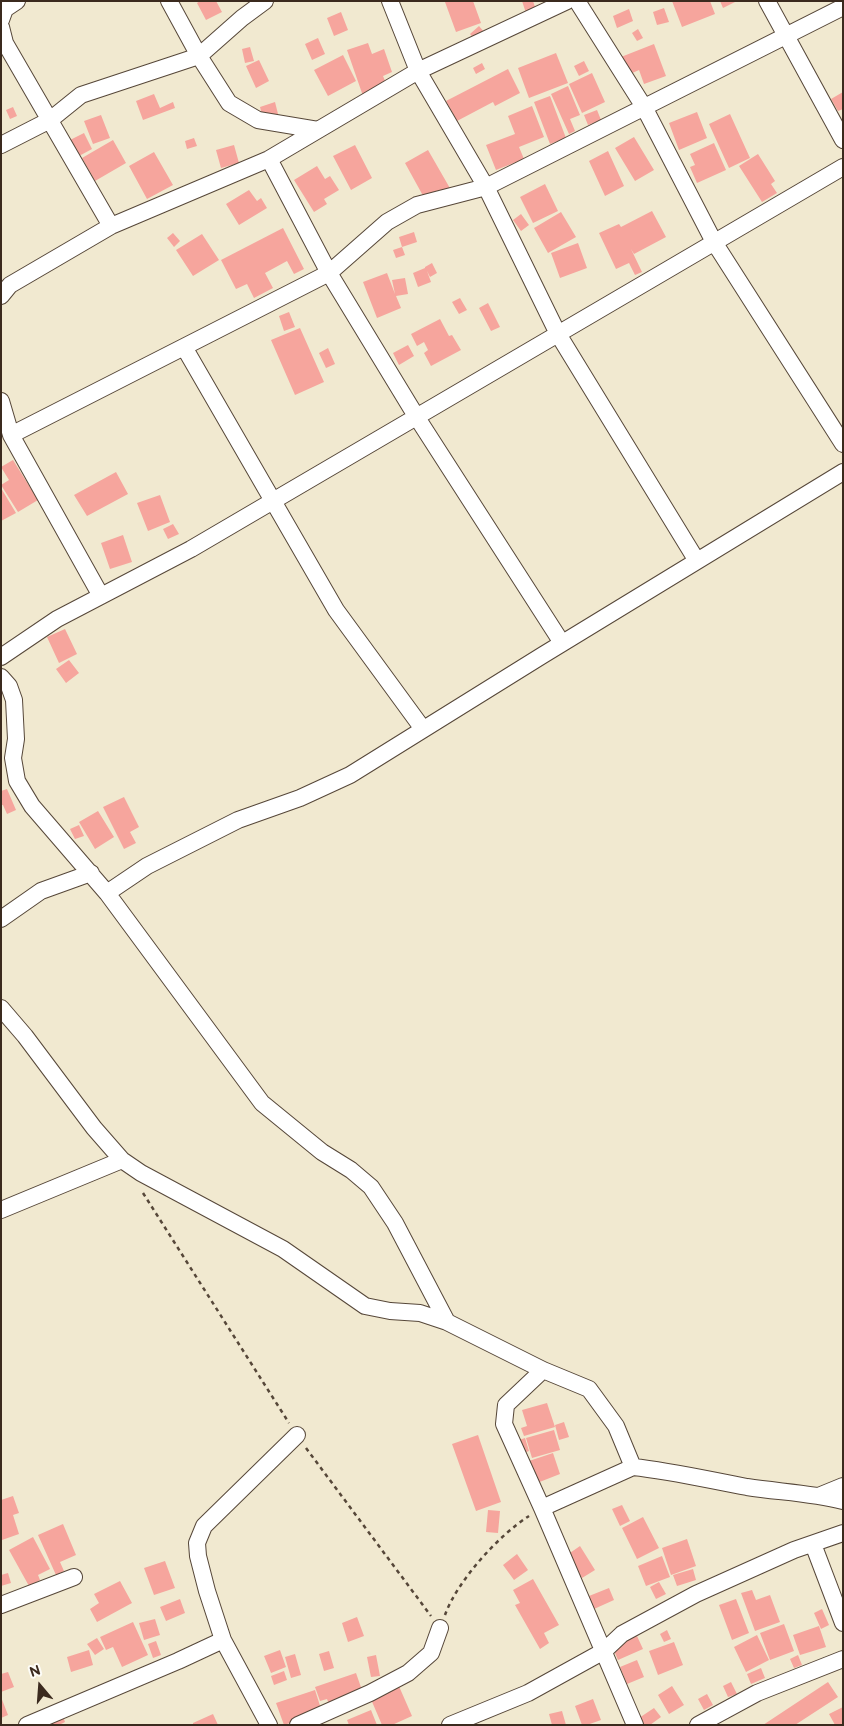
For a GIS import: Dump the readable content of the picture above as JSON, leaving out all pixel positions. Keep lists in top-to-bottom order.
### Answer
{
  "north": "top"
}
